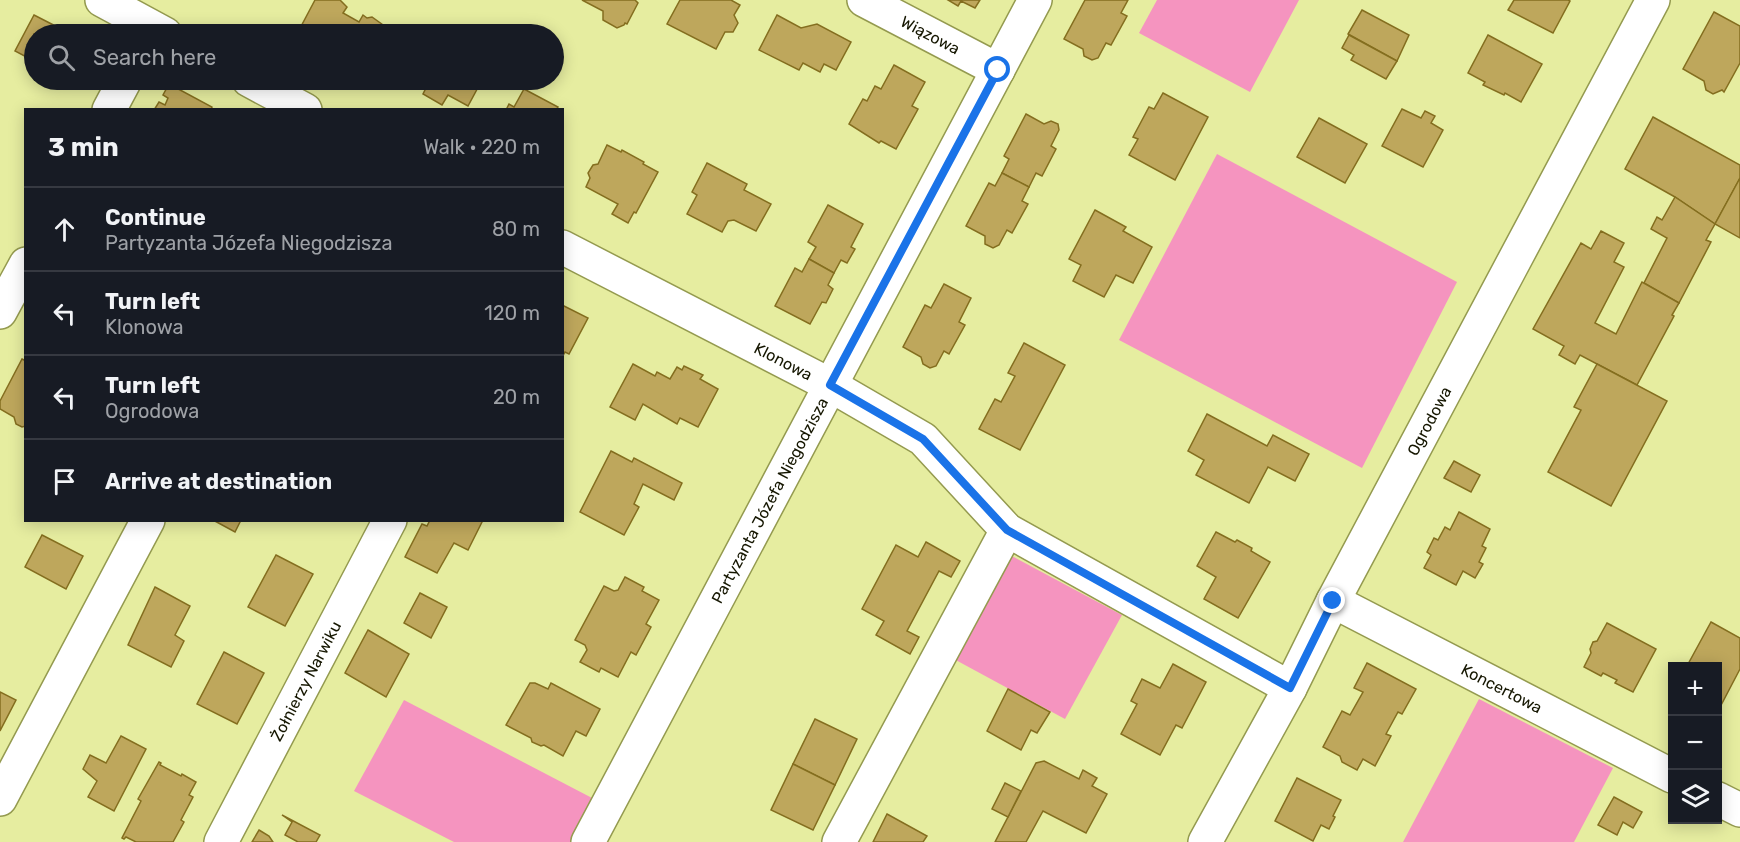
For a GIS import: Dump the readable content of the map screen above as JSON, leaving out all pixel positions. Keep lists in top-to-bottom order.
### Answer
{
  "streets": {
    "street": [
      "Wiązowa",
      "Klonowa",
      "Ogrodowa",
      "Partyzanta Józefa Niegodzisza",
      "Żołnierzy Narwiku",
      "Koncertowa"
    ]
  },
  "crossings": [
    ["Wiązowa", "Partyzanta Józefa Niegodzisza"],
    ["Klonowa", "Ogrodowa"],
    ["Klonowa", "Partyzanta Józefa Niegodzisza"],
    ["Ogrodowa", "Koncertowa"]
  ],
  "page": {
    "search": "Search here",
    "heading": ["3 min", "Walk · 220 m"],
    "list": [
      ["Continue", "Partyzanta Józefa Niegodzisza", "80 m"],
      ["Turn left", "Klonowa", "120 m"],
      ["Turn left", "Ogrodowa", "20 m"],
      "Arrive at destination"
    ],
    "map_buttons": ["+", "−"]
  }
}
